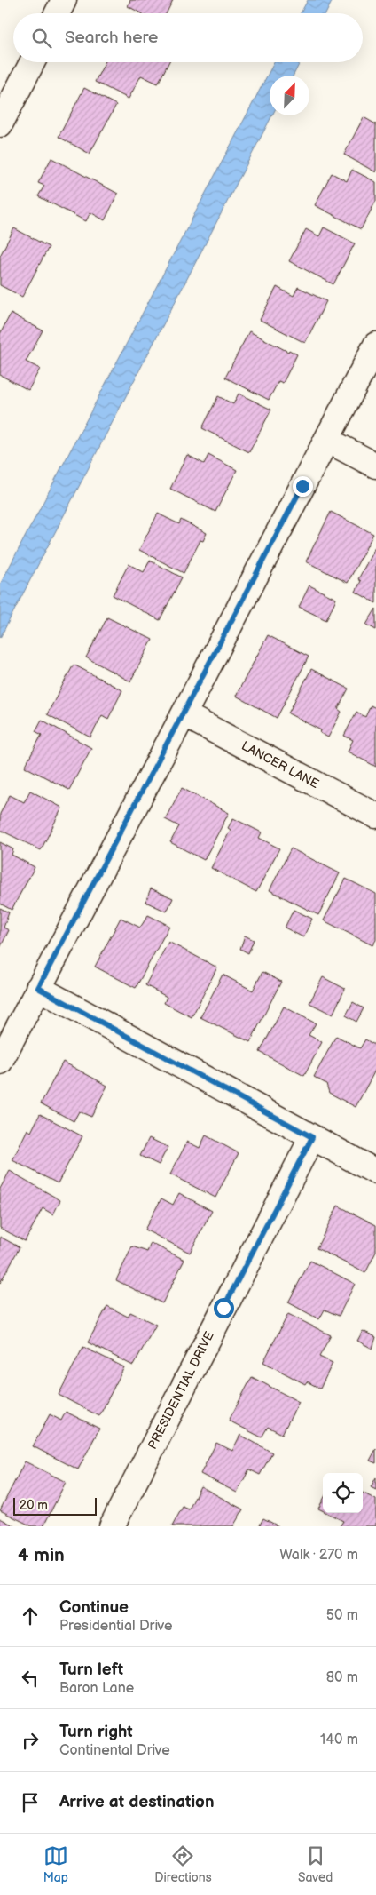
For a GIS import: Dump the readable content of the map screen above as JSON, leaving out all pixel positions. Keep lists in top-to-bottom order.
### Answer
{
  "streets": {
    "street": ["LANCER LANE", "PRESIDENTIAL DRIVE"]
  },
  "scale_bar": "20 m",
  "north": "top right",
  "page": {
    "search": "Search here",
    "scale": "20 m",
    "heading": ["4 min", "Walk · 270 m"],
    "list": [
      ["Continue", "Presidential Drive", "50 m"],
      ["Turn left", "Baron Lane", "80 m"],
      ["Turn right", "Continental Drive", "140 m"],
      "Arrive at destination"
    ],
    "nav": ["Map", "Directions", "Saved"]
  }
}
